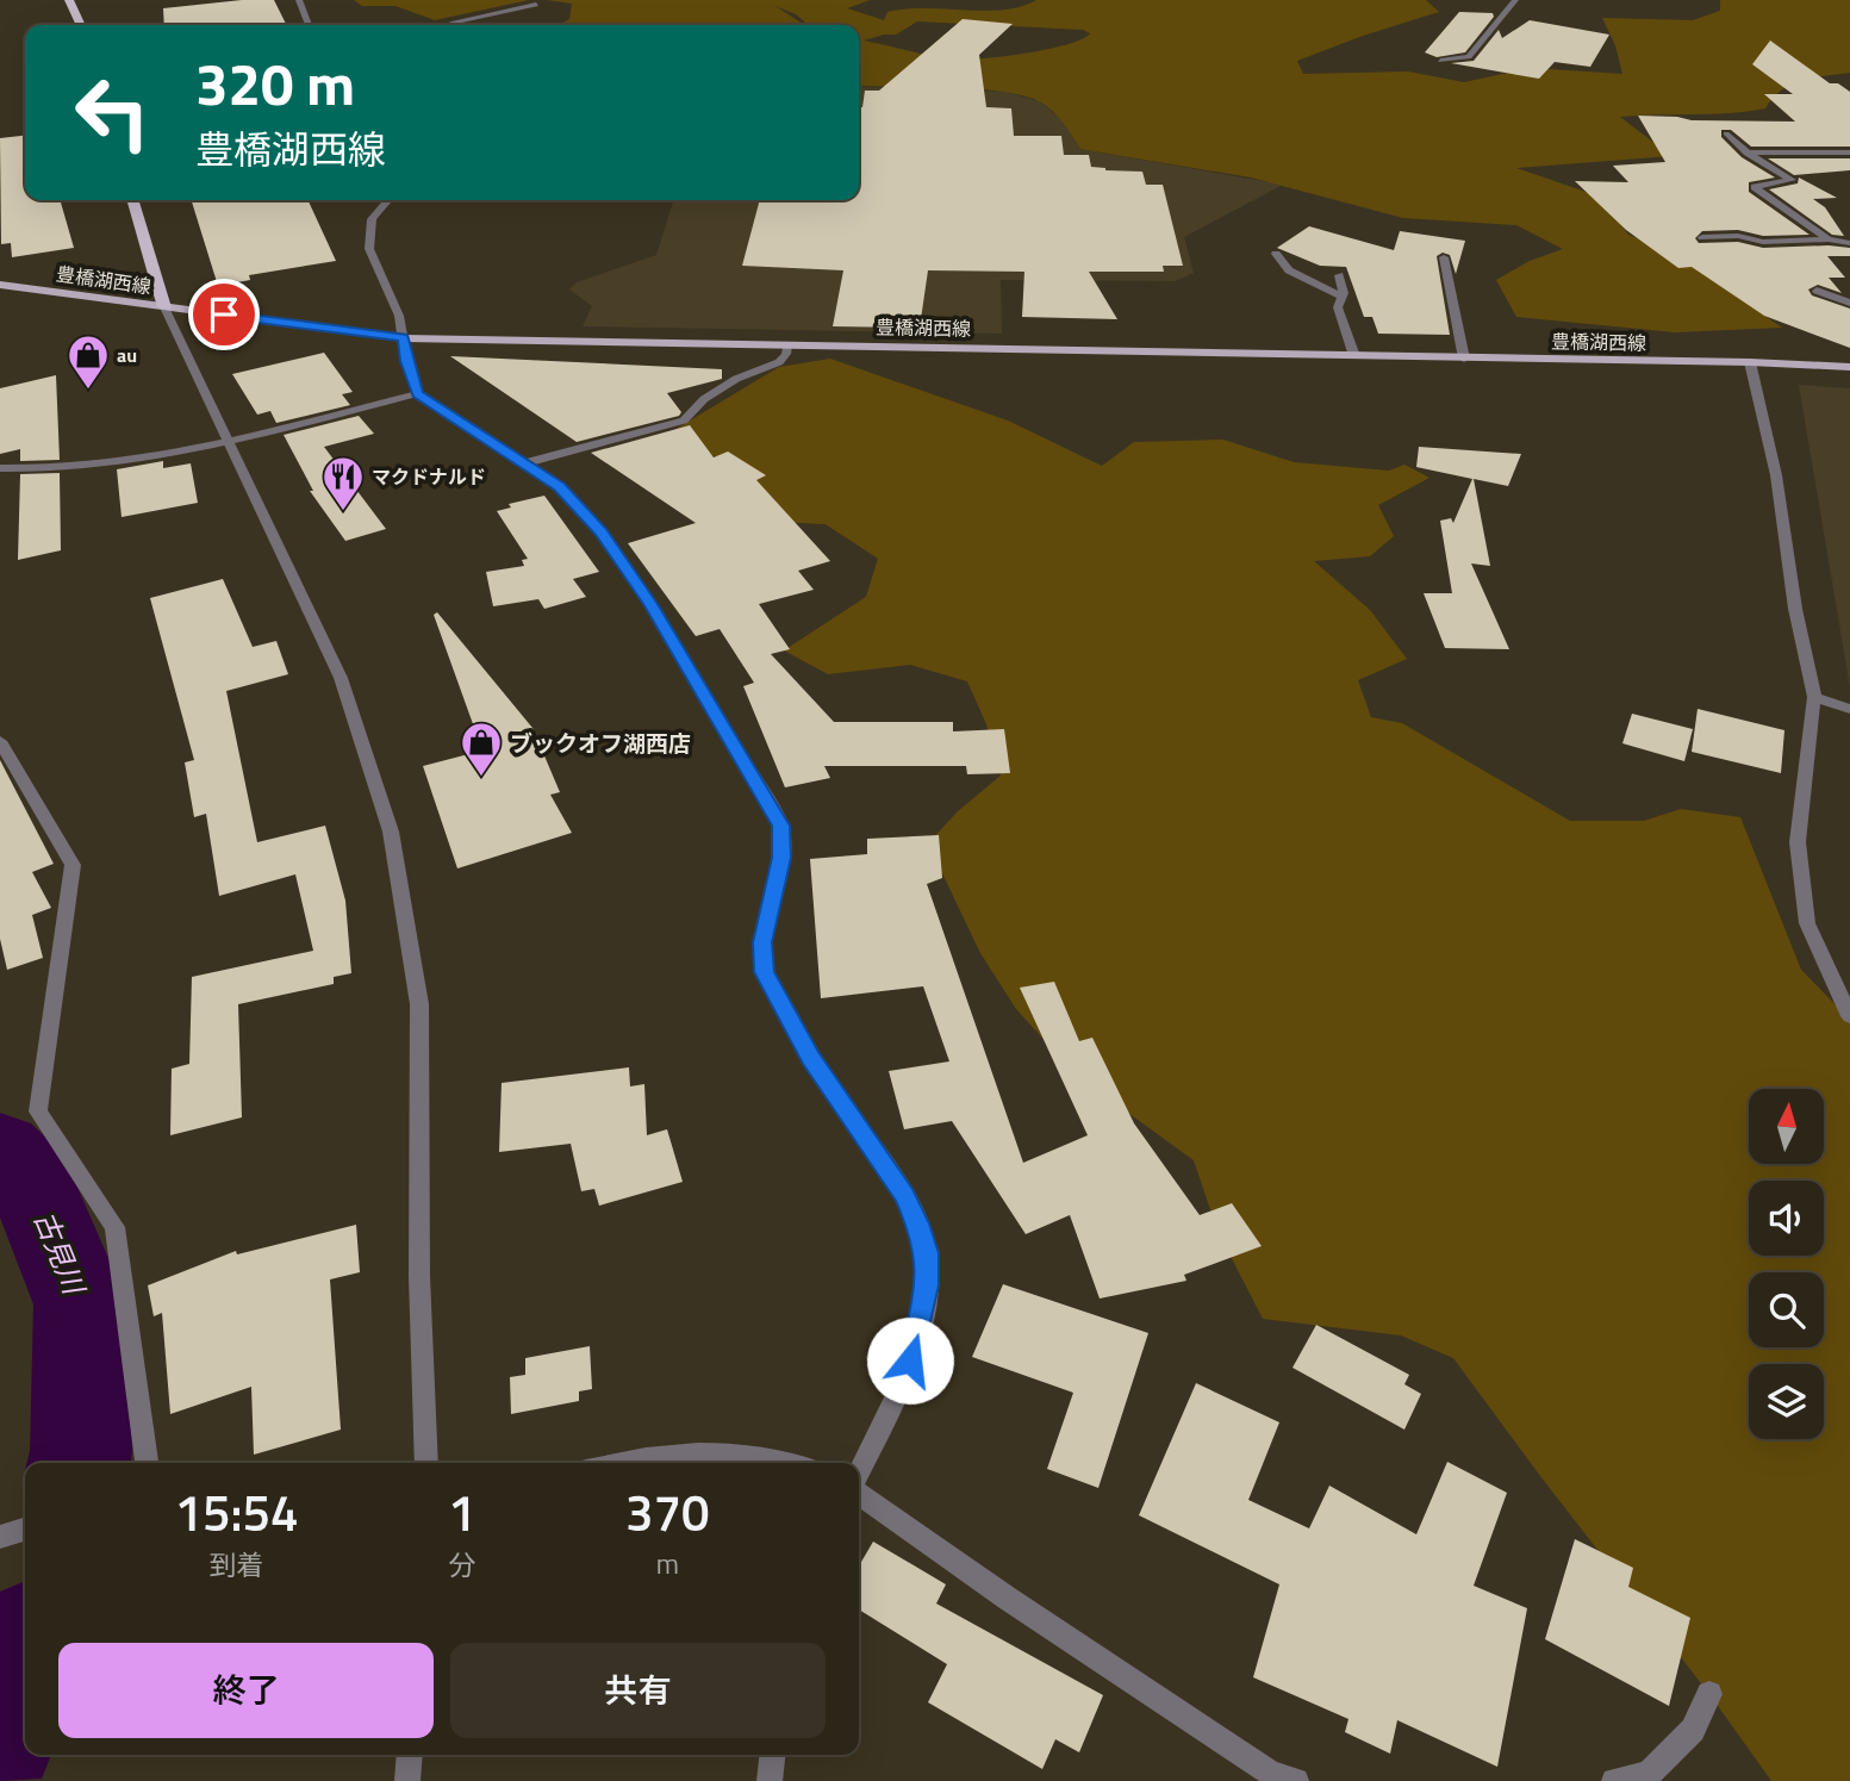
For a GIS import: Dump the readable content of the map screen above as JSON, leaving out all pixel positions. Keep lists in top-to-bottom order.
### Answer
{
  "streets": {
    "main road": ["豊橋湖西線"]
  },
  "water": ["古見川"],
  "places": {
    "shop": ["au", "ブックオフ湖西店"],
    "restaurant": ["マクドナルド"]
  },
  "north": "top",
  "page": {
    "turn": ["320 m", "豊橋湖西線"],
    "eta": [
      "15:54",
      "到着",
      "1",
      "分",
      "370",
      "m"
    ],
    "buttons": ["終了", "共有"]
  }
}
